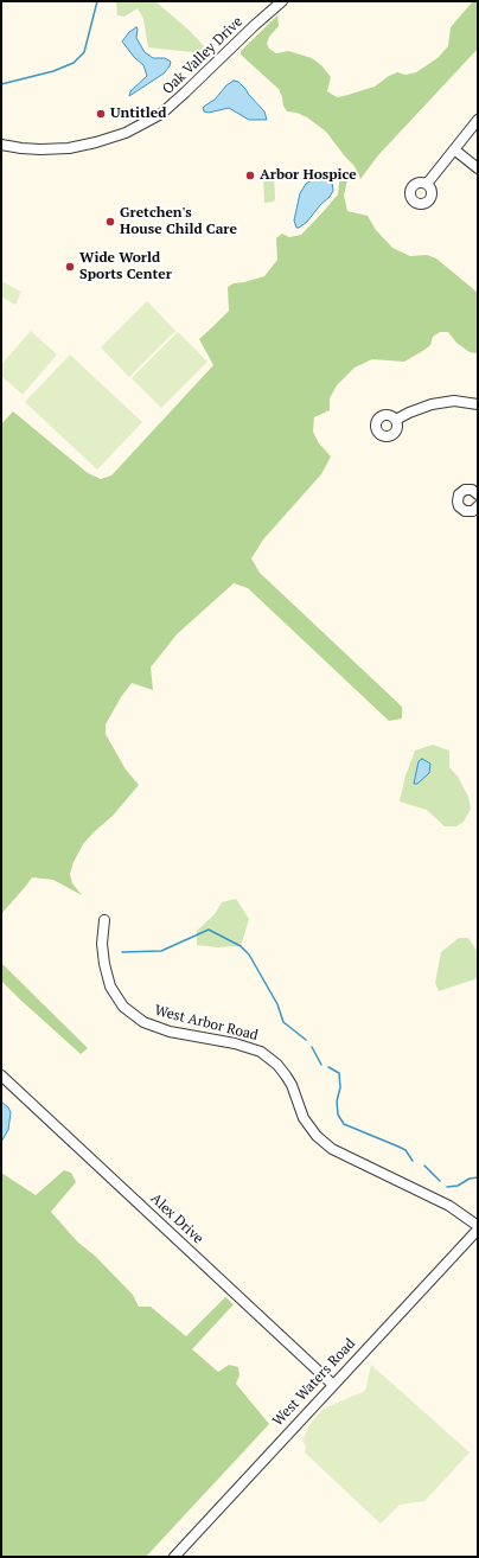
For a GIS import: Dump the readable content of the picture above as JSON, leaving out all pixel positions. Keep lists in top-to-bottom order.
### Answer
{
  "streets": {
    "street": [
      "Oak Valley Drive",
      "West Arbor Road",
      "Alex Drive",
      "West Waters Road"
    ]
  },
  "crossings": [
    ["West Arbor Road", "West Waters Road"],
    ["Alex Drive", "West Waters Road"]
  ],
  "places": [
    "Untitled",
    "Arbor Hospice",
    "Gretchen's House Child Care",
    "Wide World Sports Center"
  ]
}
